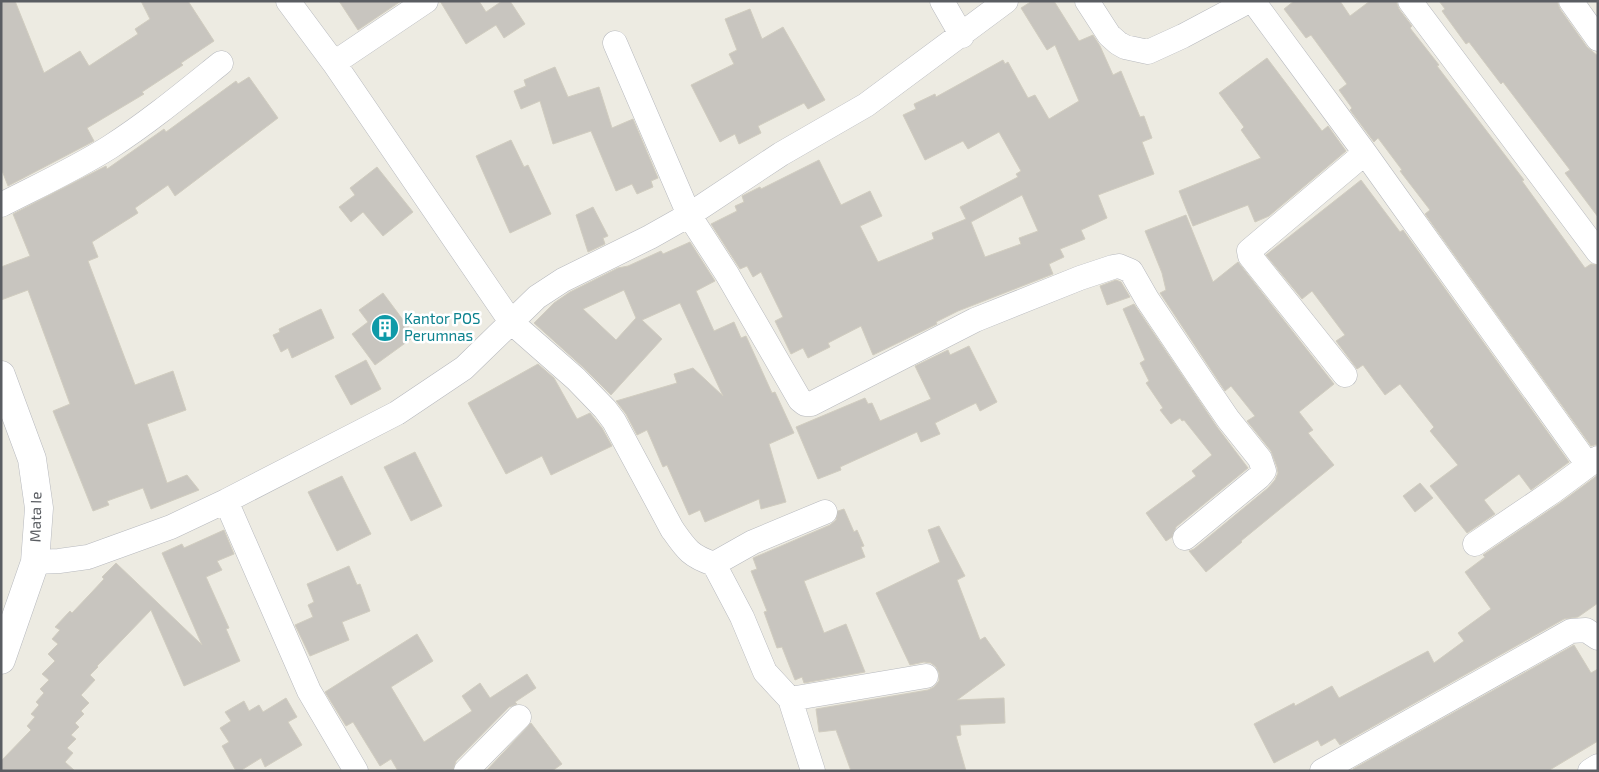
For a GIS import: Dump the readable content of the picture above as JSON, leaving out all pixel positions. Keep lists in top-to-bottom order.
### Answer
{
  "streets": {
    "street": ["Mata Ie"]
  },
  "places": {
    "building": ["Kantor POS Perumnas"]
  }
}
